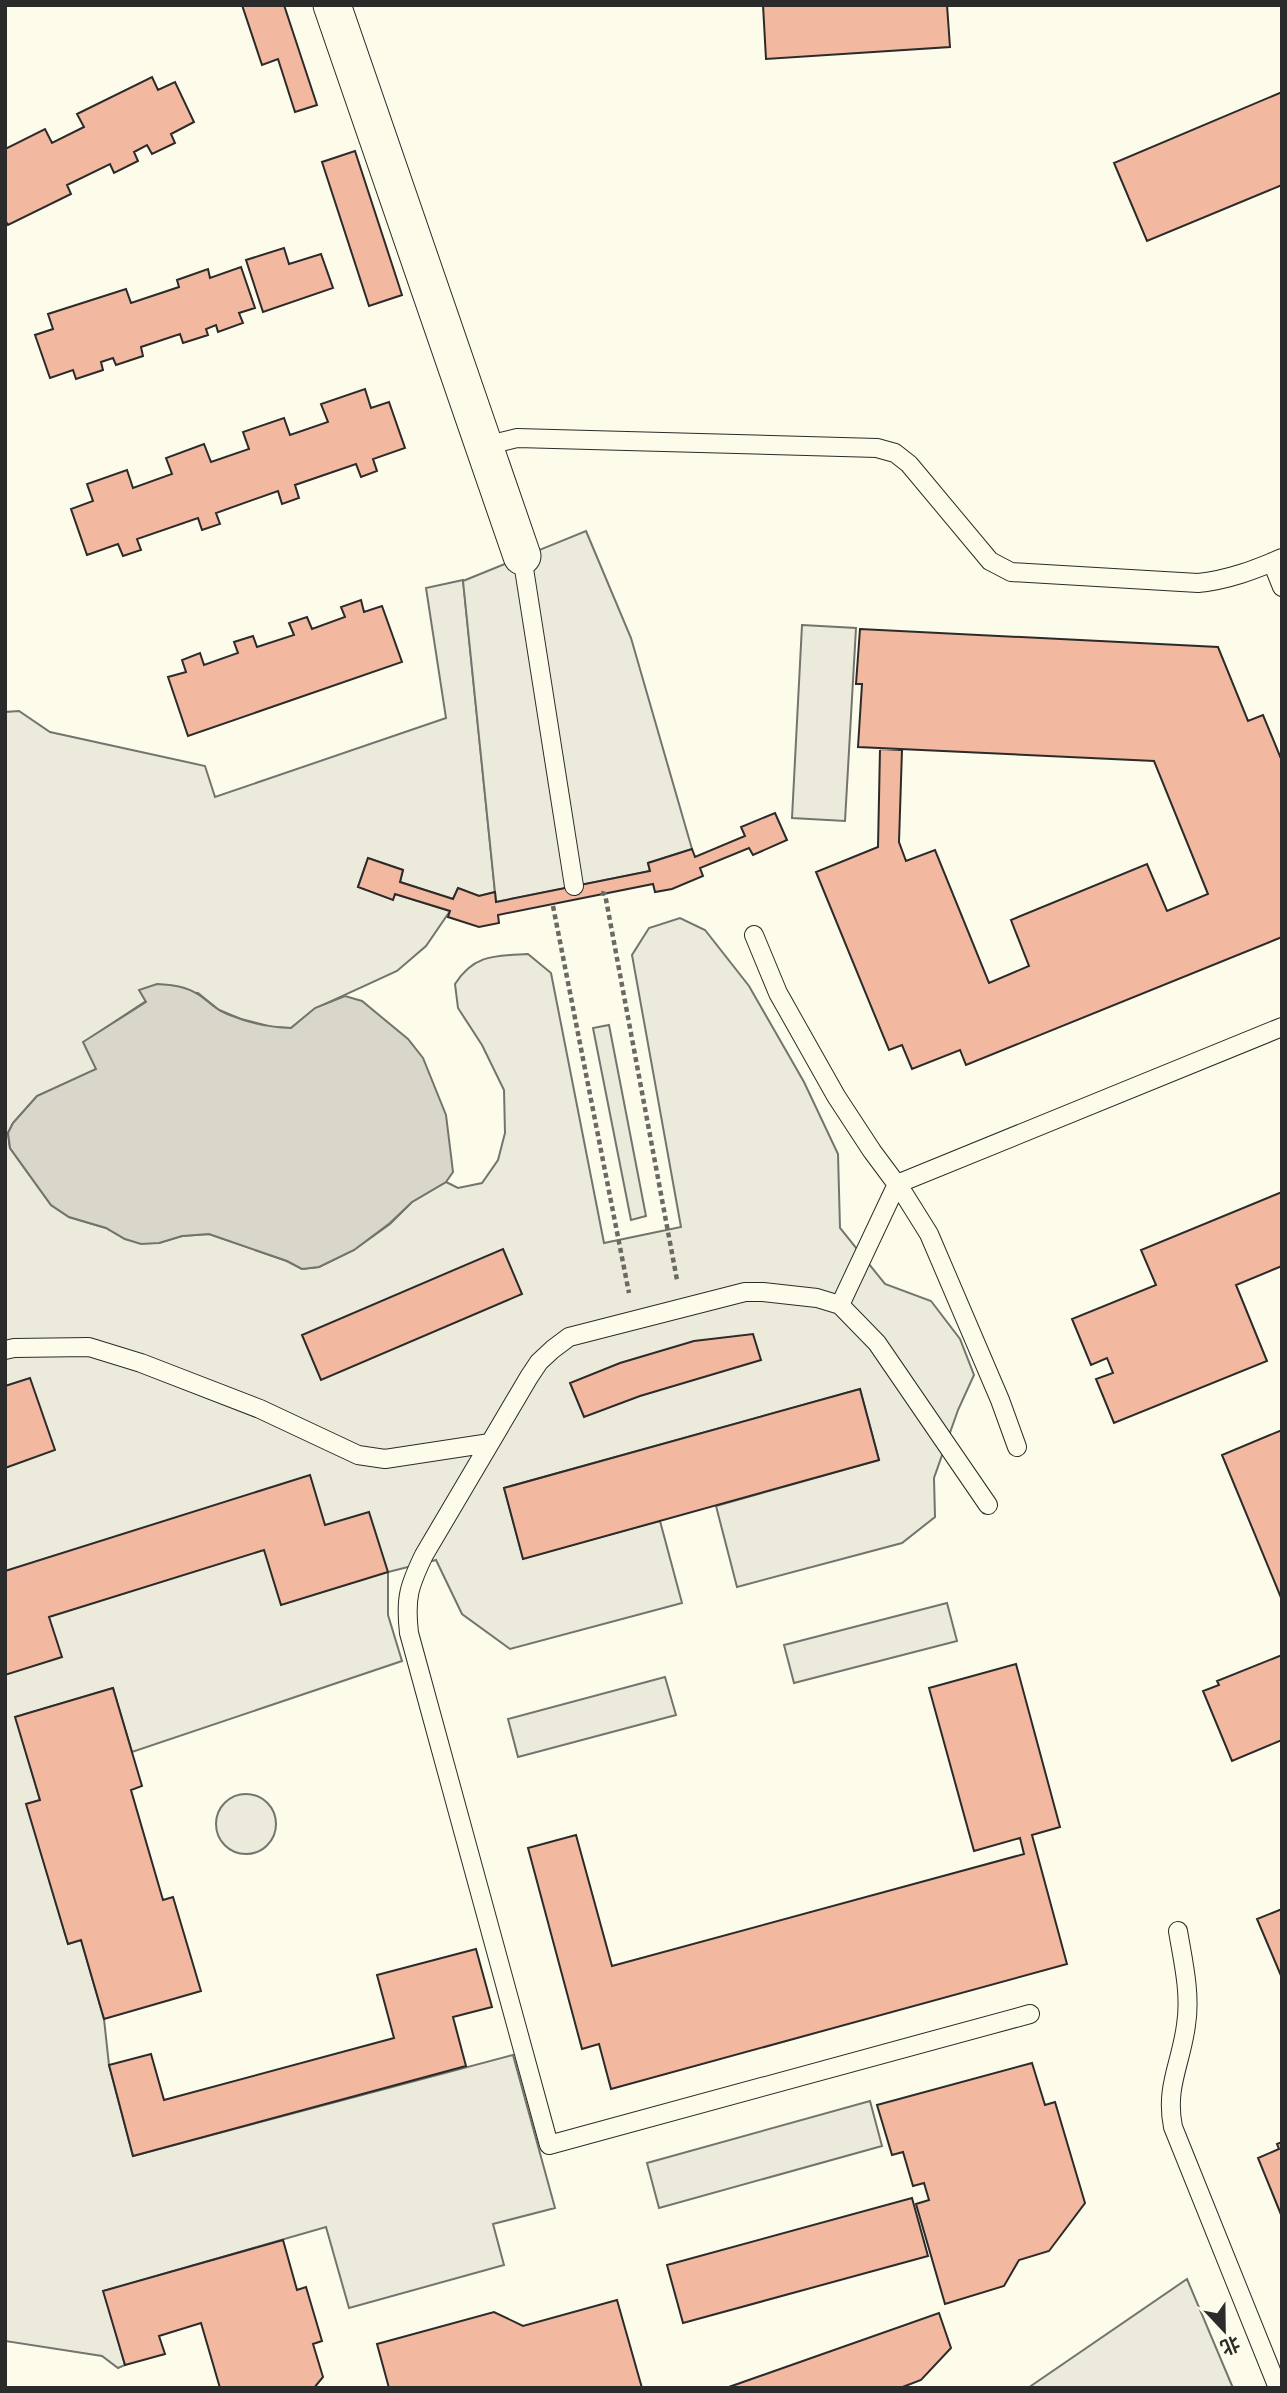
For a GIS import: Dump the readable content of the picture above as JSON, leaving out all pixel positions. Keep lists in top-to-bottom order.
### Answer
{
  "north": "bottom"
}
